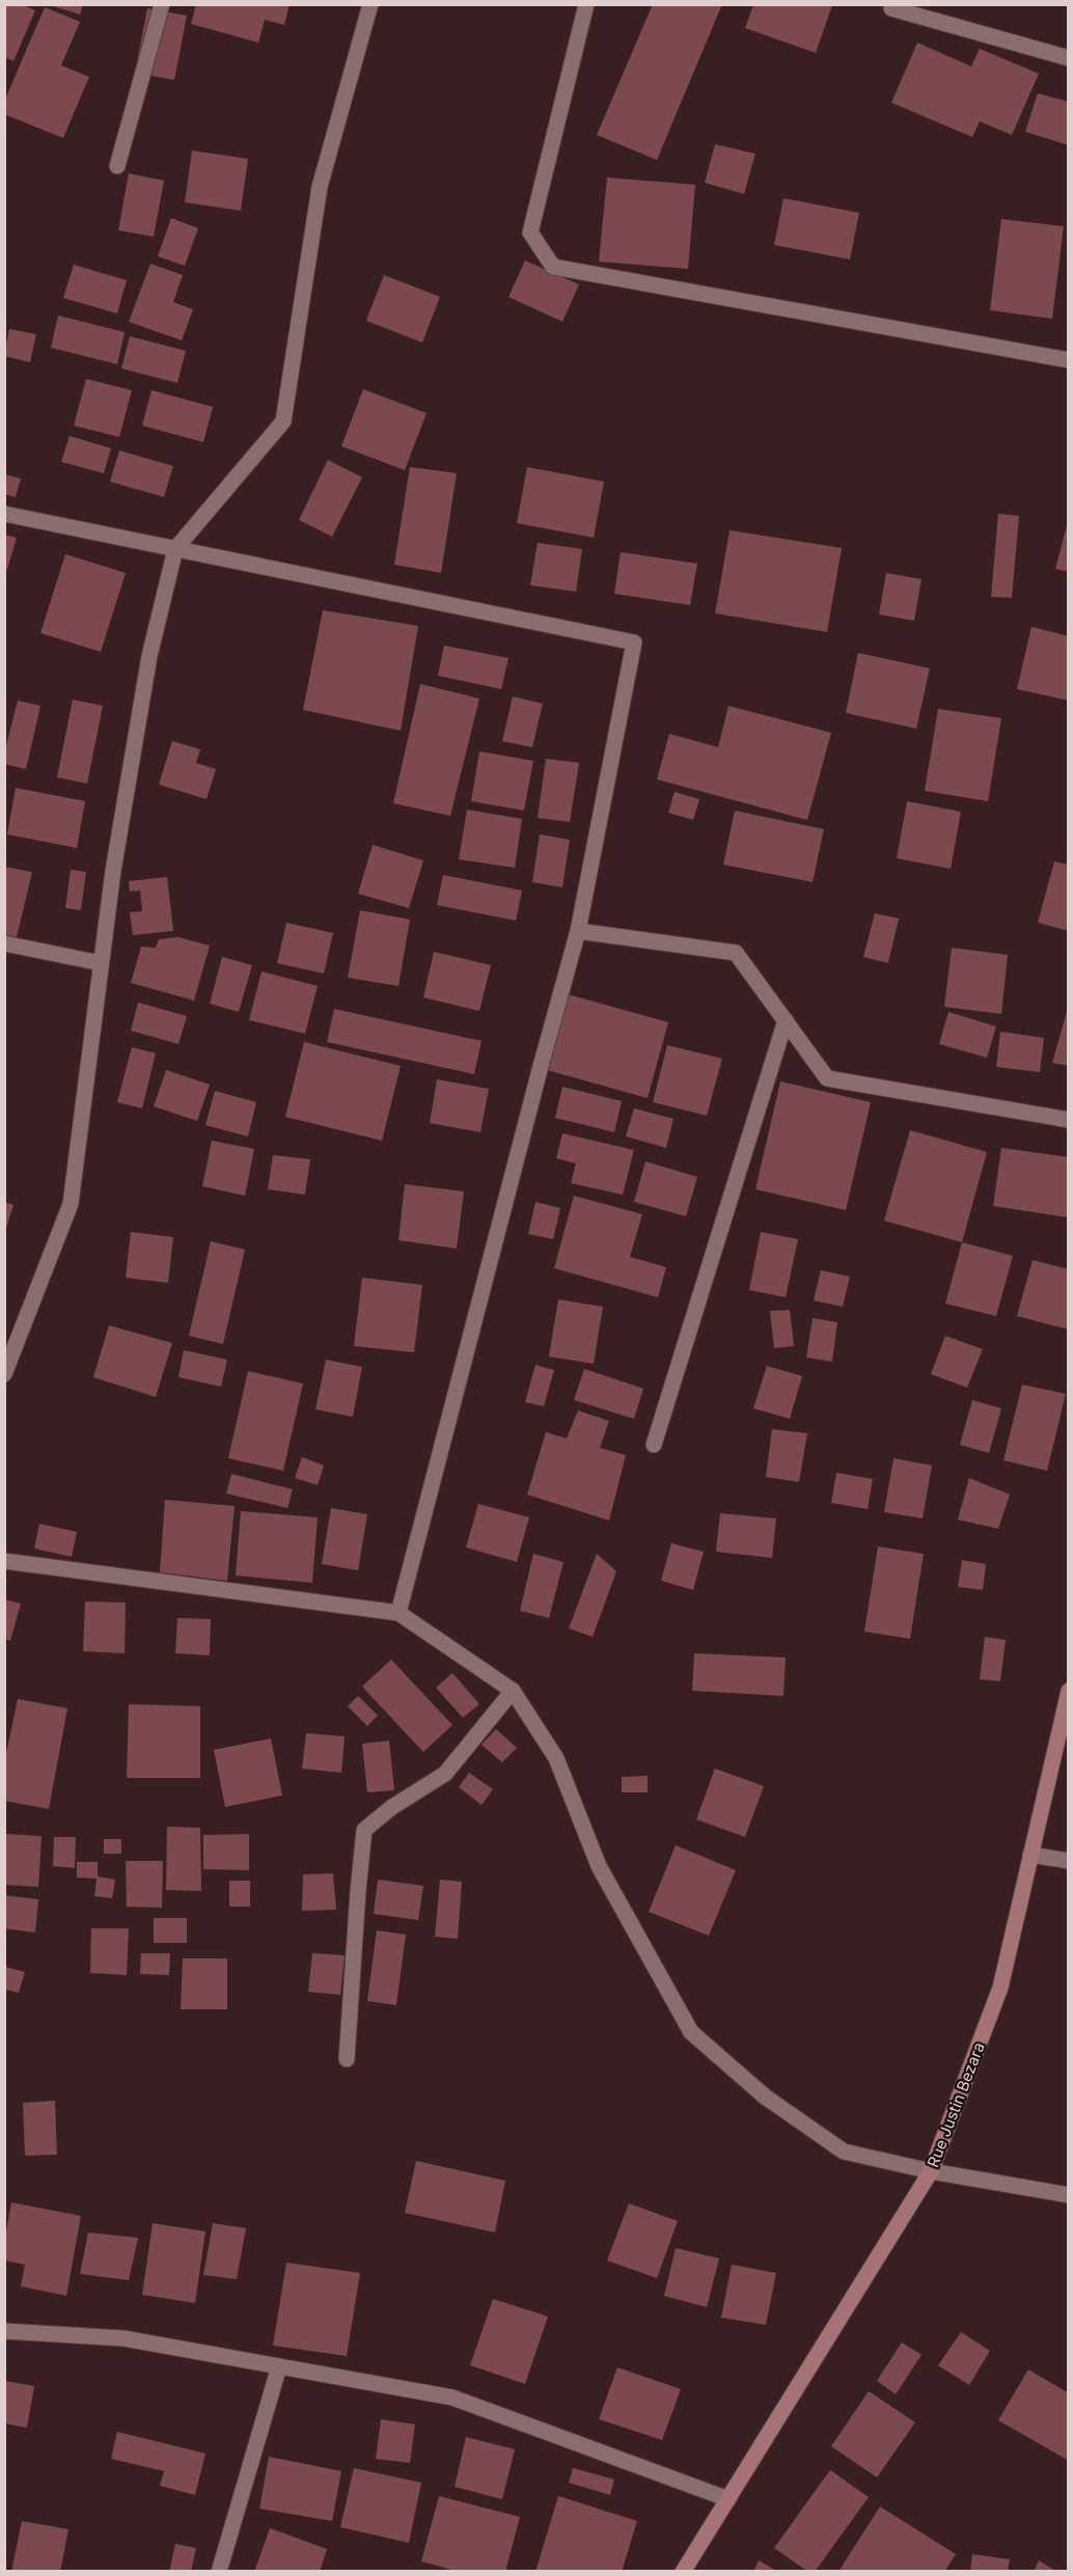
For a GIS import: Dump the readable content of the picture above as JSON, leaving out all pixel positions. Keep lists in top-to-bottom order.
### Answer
{
  "streets": {
    "street": ["Rue Justin Bezara"]
  }
}
